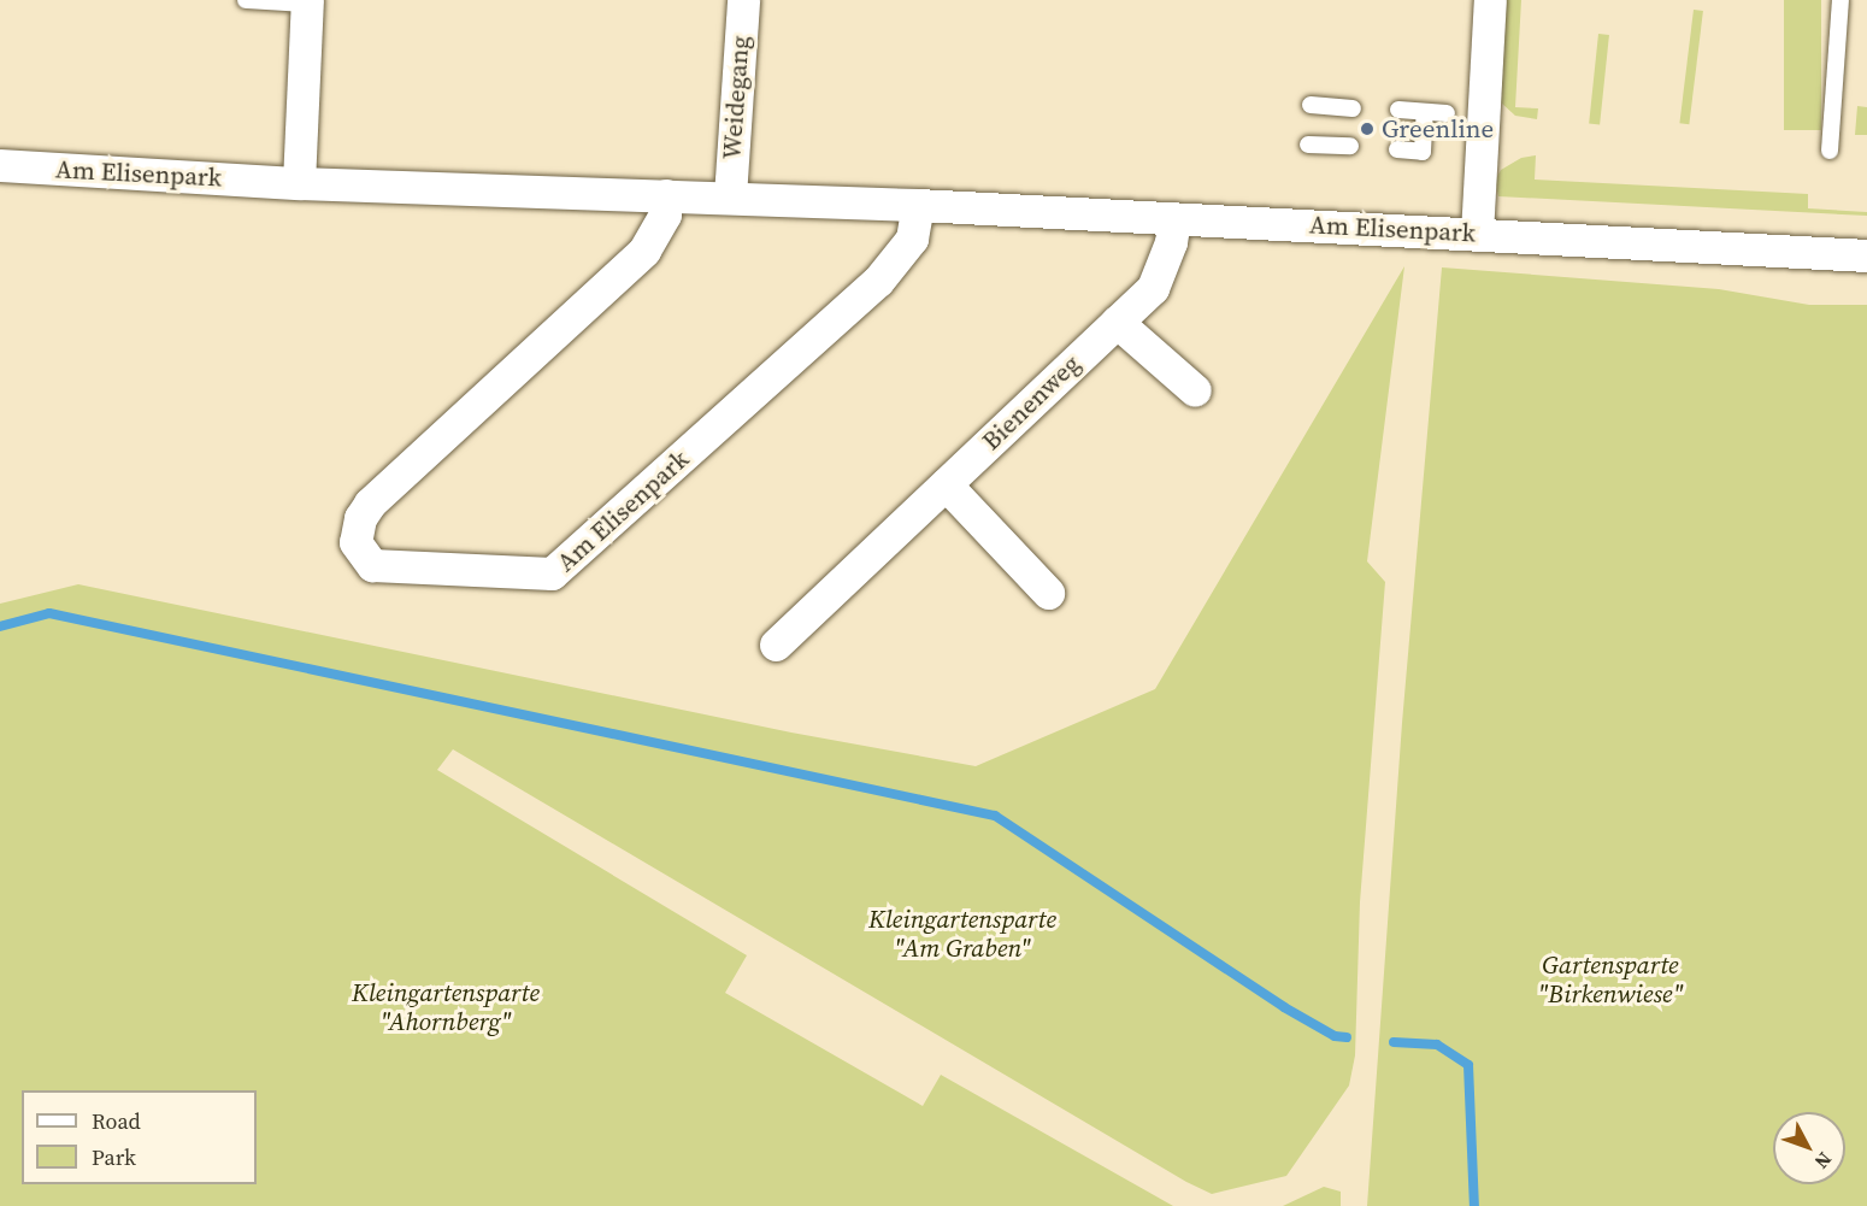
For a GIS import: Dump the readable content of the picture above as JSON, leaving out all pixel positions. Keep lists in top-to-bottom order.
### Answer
{
  "streets": {
    "street": ["Weidegang", "Am Elisenpark", "Bienenweg"]
  },
  "crossings": [
    ["Weidegang", "Am Elisenpark"],
    ["Am Elisenpark", "Bienenweg"]
  ],
  "parks": ["Kleingartensparte \"Am Graben\"", "Gartensparte \"Birkenwiese\"", "Kleingartensparte \"Ahornberg\""],
  "places": ["Greenline"],
  "legend": ["Road", "Park"],
  "north": "bottom right"
}
